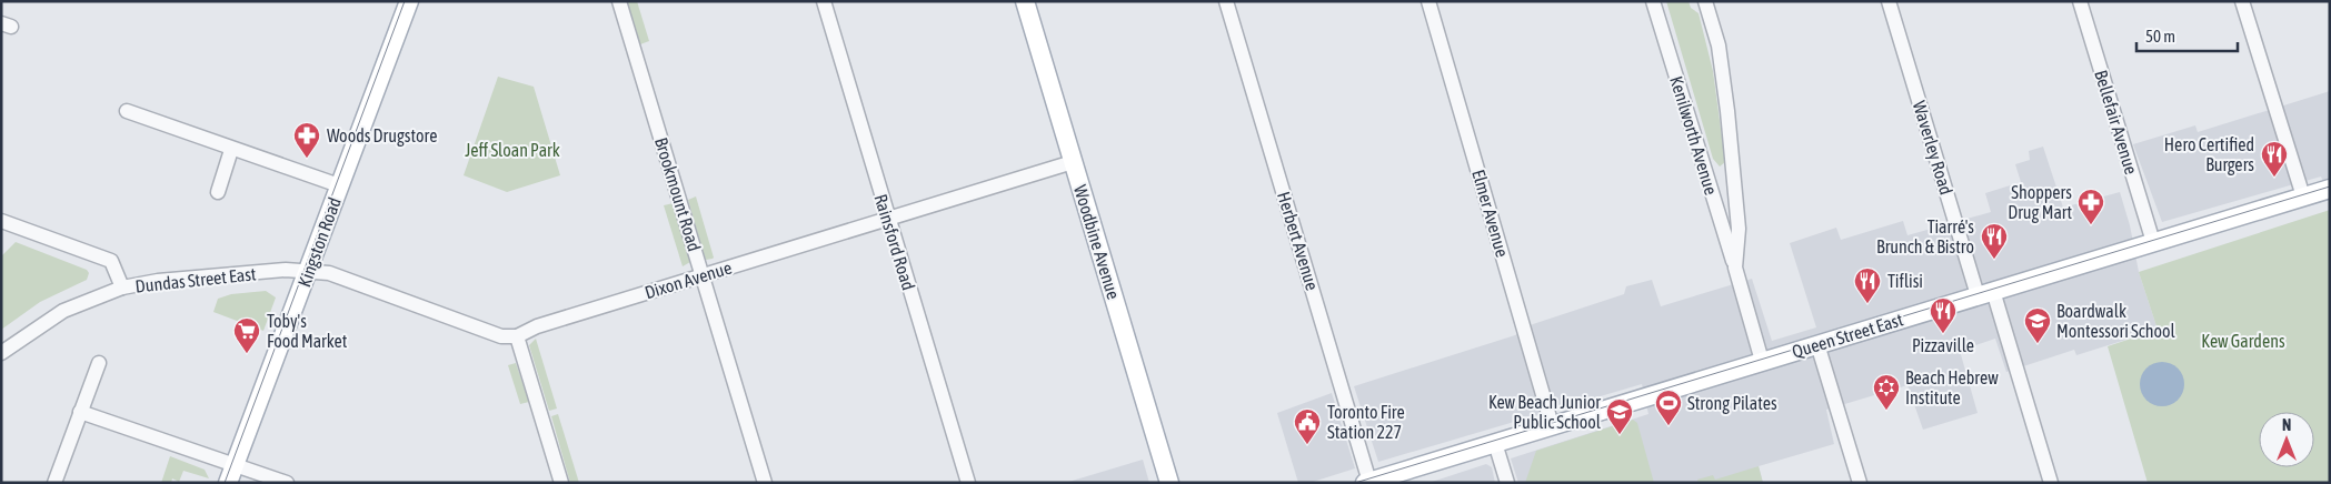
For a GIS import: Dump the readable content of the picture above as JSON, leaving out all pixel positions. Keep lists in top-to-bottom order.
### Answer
{
  "streets": {
    "main road": ["Kingston Road", "Woodbine Avenue", "Queen Street East"],
    "street": [
      "Bellefair Avenue",
      "Kenilworth Avenue",
      "Waverley Road",
      "Brookmount Road",
      "Elmer Avenue",
      "Herbert Avenue",
      "Rainsford Road",
      "Dundas Street East",
      "Dixon Avenue"
    ]
  },
  "crossings": [
    ["Bellefair Avenue", "Queen Street East"],
    ["Kenilworth Avenue", "Queen Street East"],
    ["Waverley Road", "Queen Street East"],
    ["Brookmount Road", "Dixon Avenue"],
    ["Elmer Avenue", "Queen Street East"],
    ["Herbert Avenue", "Queen Street East"],
    ["Kingston Road", "Dundas Street East"],
    ["Rainsford Road", "Dixon Avenue"],
    ["Woodbine Avenue", "Dixon Avenue"]
  ],
  "parks": ["Jeff Sloan Park", "Kew Gardens"],
  "places": {
    "pharmacy": ["Woods Drugstore", "Shoppers Drug Mart"],
    "restaurant": [
      "Hero Certified Burgers",
      "Tiarré's Brunch & Bistro",
      "Tiflisi",
      "Pizzaville"
    ],
    "school or university": ["Boardwalk Montessori School", "Kew Beach Junior Public School"],
    "supermarket": ["Toby's Food Market"],
    "synagogue": ["Beach Hebrew Institute"],
    "sports": ["Strong Pilates"],
    "public building": ["Toronto Fire Station 227"]
  },
  "scale_bar": "50 m",
  "north": "top"
}
